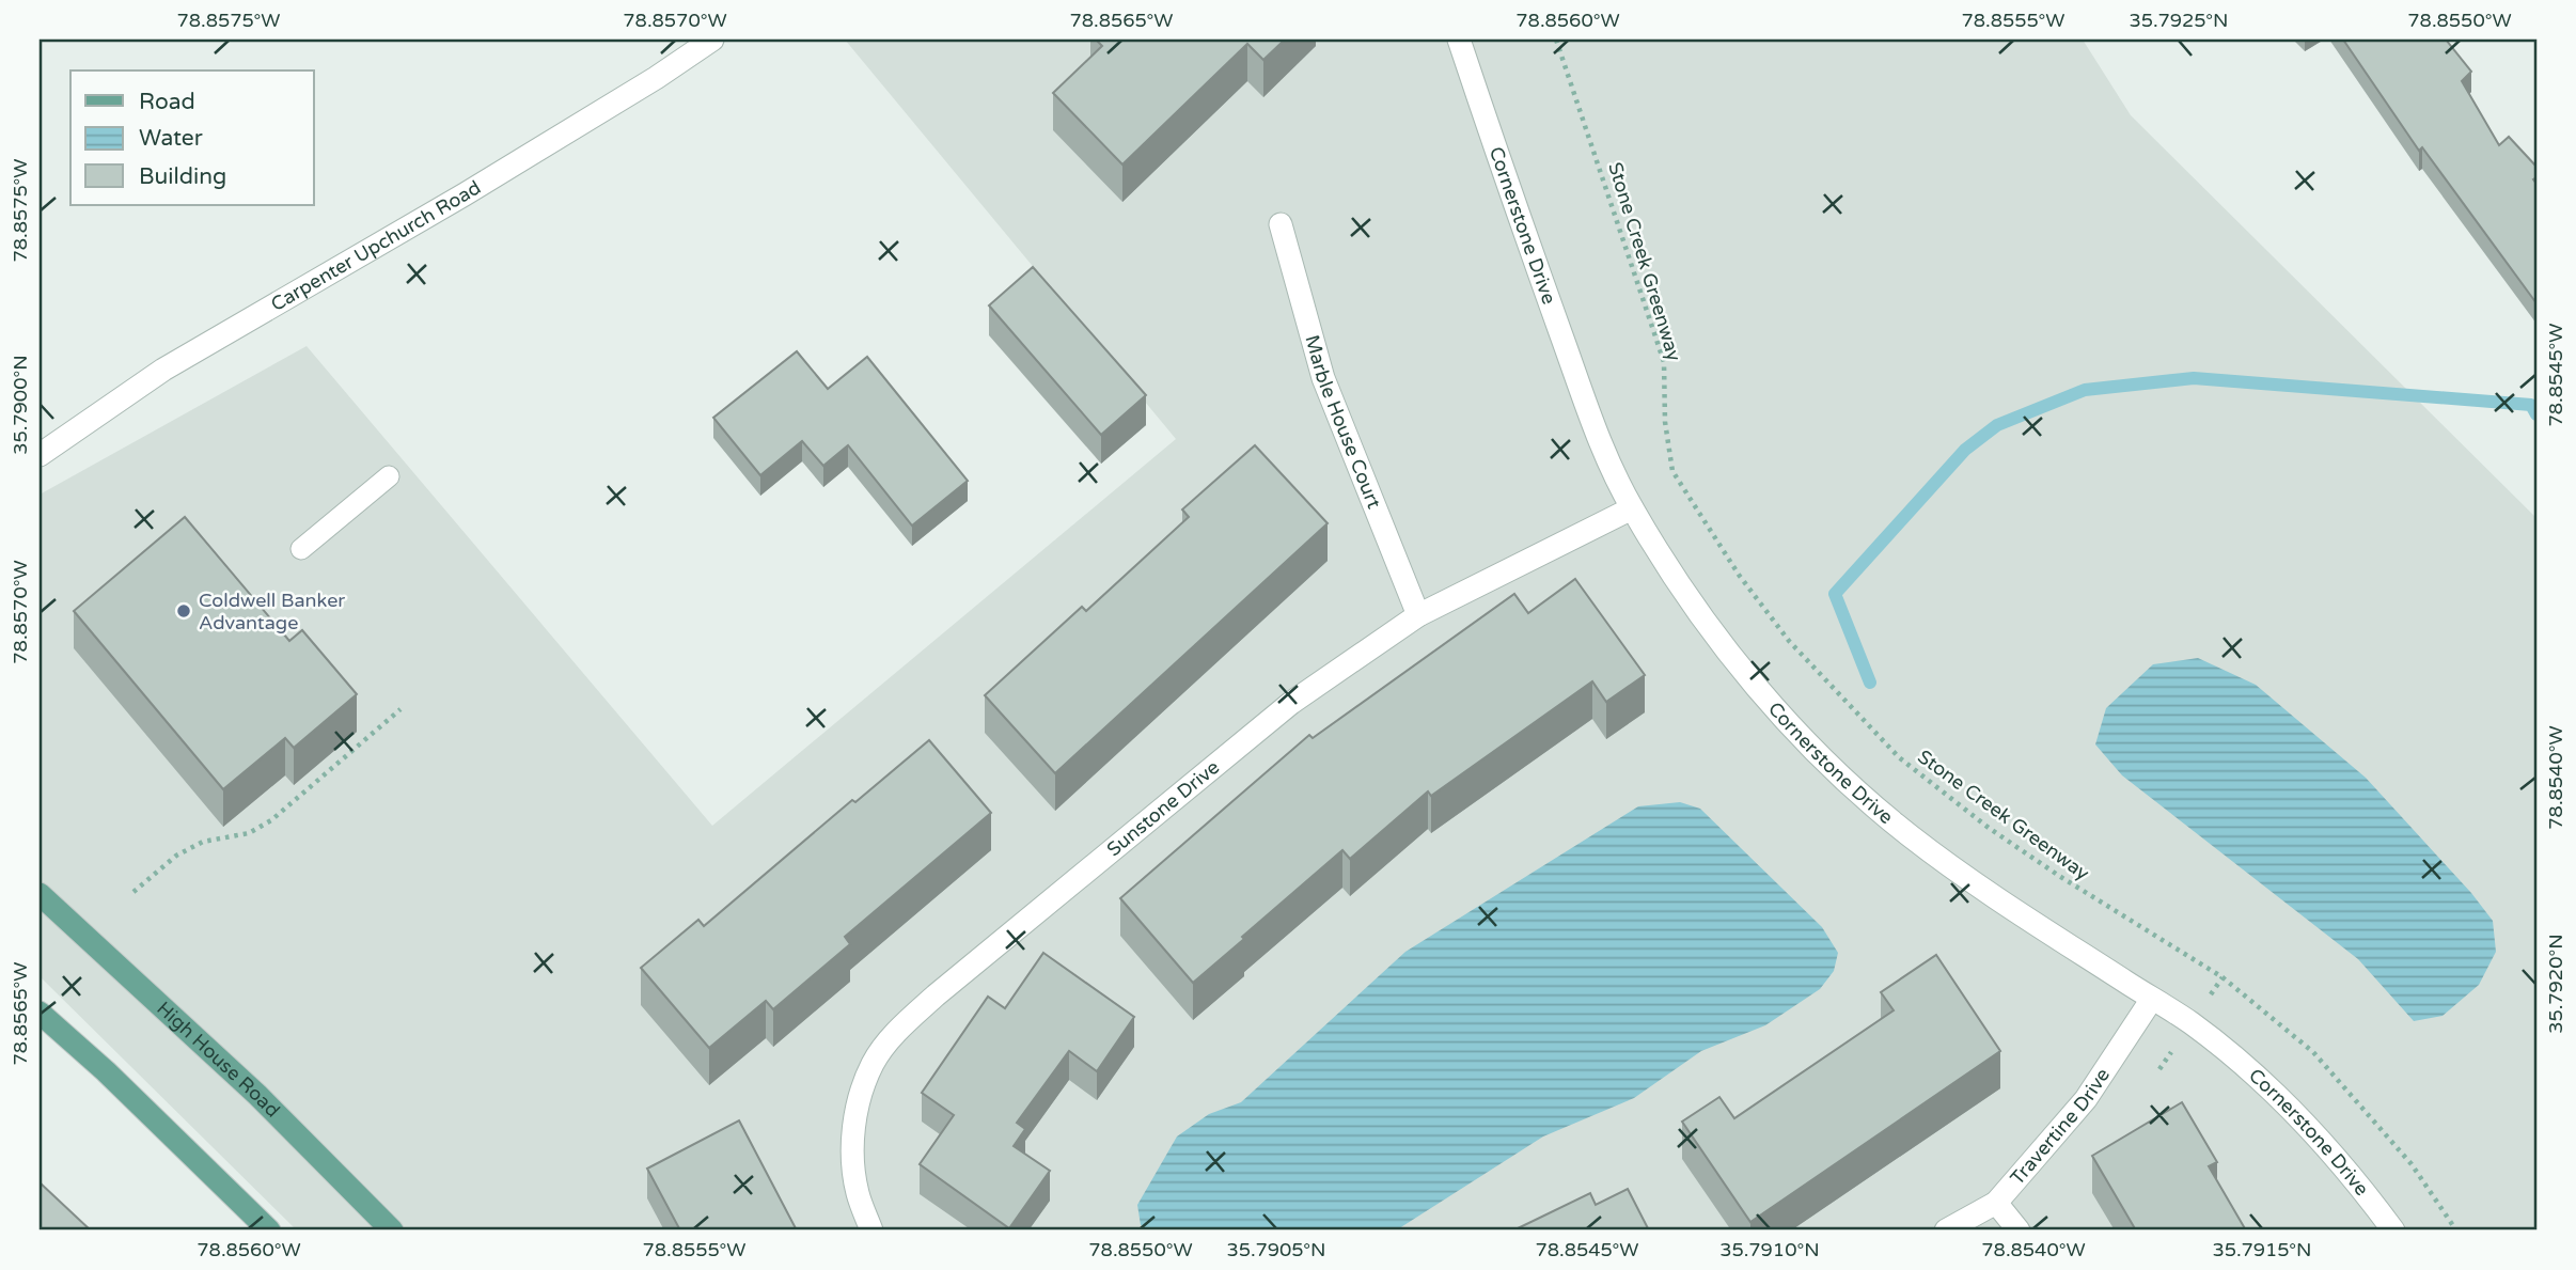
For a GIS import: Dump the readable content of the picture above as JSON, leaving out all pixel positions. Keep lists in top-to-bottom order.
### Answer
{
  "streets": {
    "main road": ["High House Road"],
    "street": [
      "Cornerstone Drive",
      "Carpenter Upchurch Road",
      "Marble House Court",
      "Sunstone Drive",
      "Travertine Drive"
    ],
    "path": ["Stone Creek Greenway"]
  },
  "crossings": [
    ["Cornerstone Drive", "Sunstone Drive"],
    ["Cornerstone Drive", "Travertine Drive"],
    ["Marble House Court", "Sunstone Drive"]
  ],
  "places": ["Coldwell Banker Advantage"],
  "legend": ["Road", "Water", "Building"],
  "coordinates": [
    "78.8575°W",
    "78.8570°W",
    "78.8565°W",
    "78.8560°W",
    "78.8555°W",
    "35.7925°N",
    "78.8550°W",
    "78.8545°W",
    "35.7900°N",
    "78.8540°W",
    "35.7920°N",
    "35.7905°N",
    "35.7910°N",
    "35.7915°N"
  ]
}
